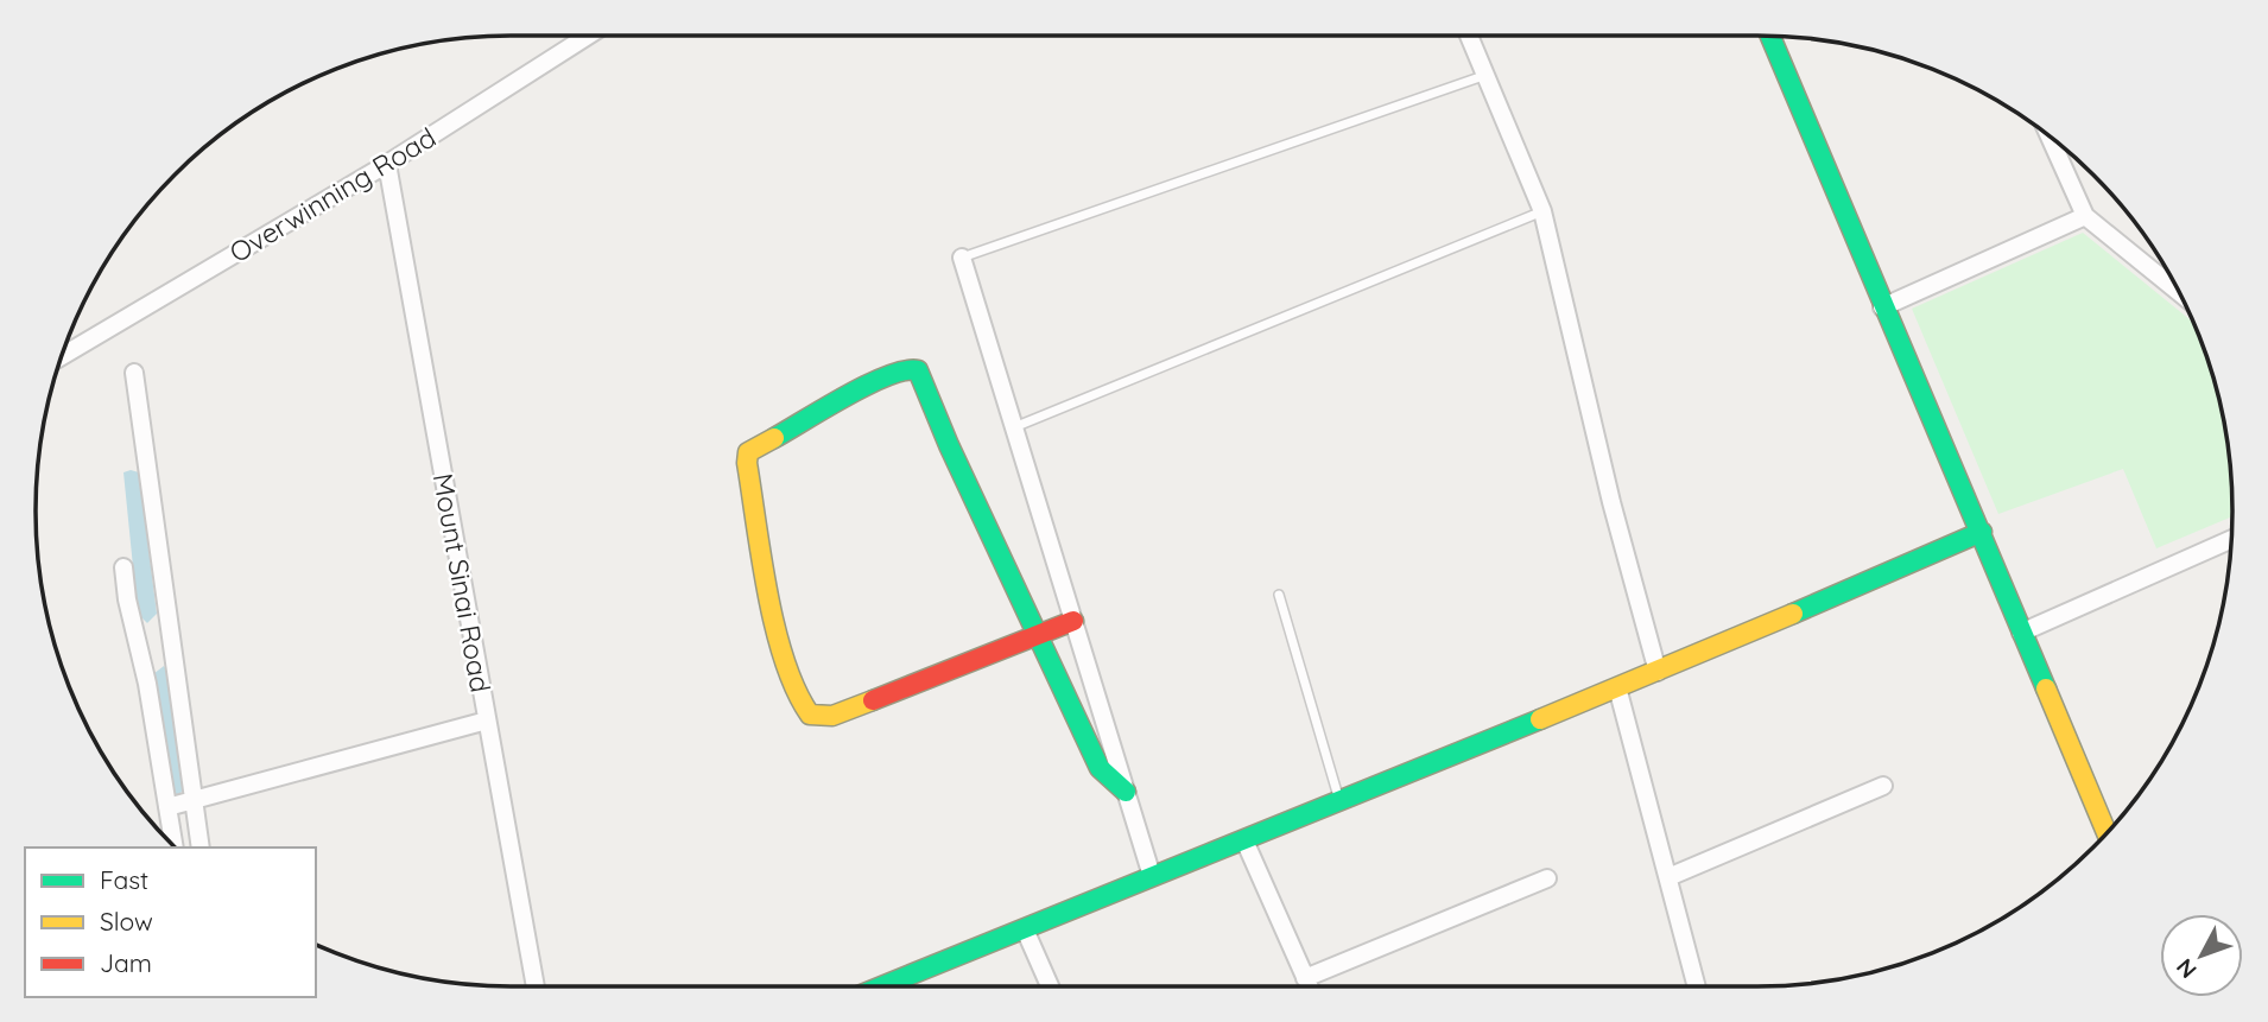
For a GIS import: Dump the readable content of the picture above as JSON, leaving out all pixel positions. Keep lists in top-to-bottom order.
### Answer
{
  "streets": {
    "street": ["Overwinning Road", "Mount Sinai Road"]
  },
  "crossings": [
    ["Overwinning Road", "Mount Sinai Road"]
  ],
  "legend": ["Fast", "Slow", "Jam"],
  "north": "bottom left"
}
